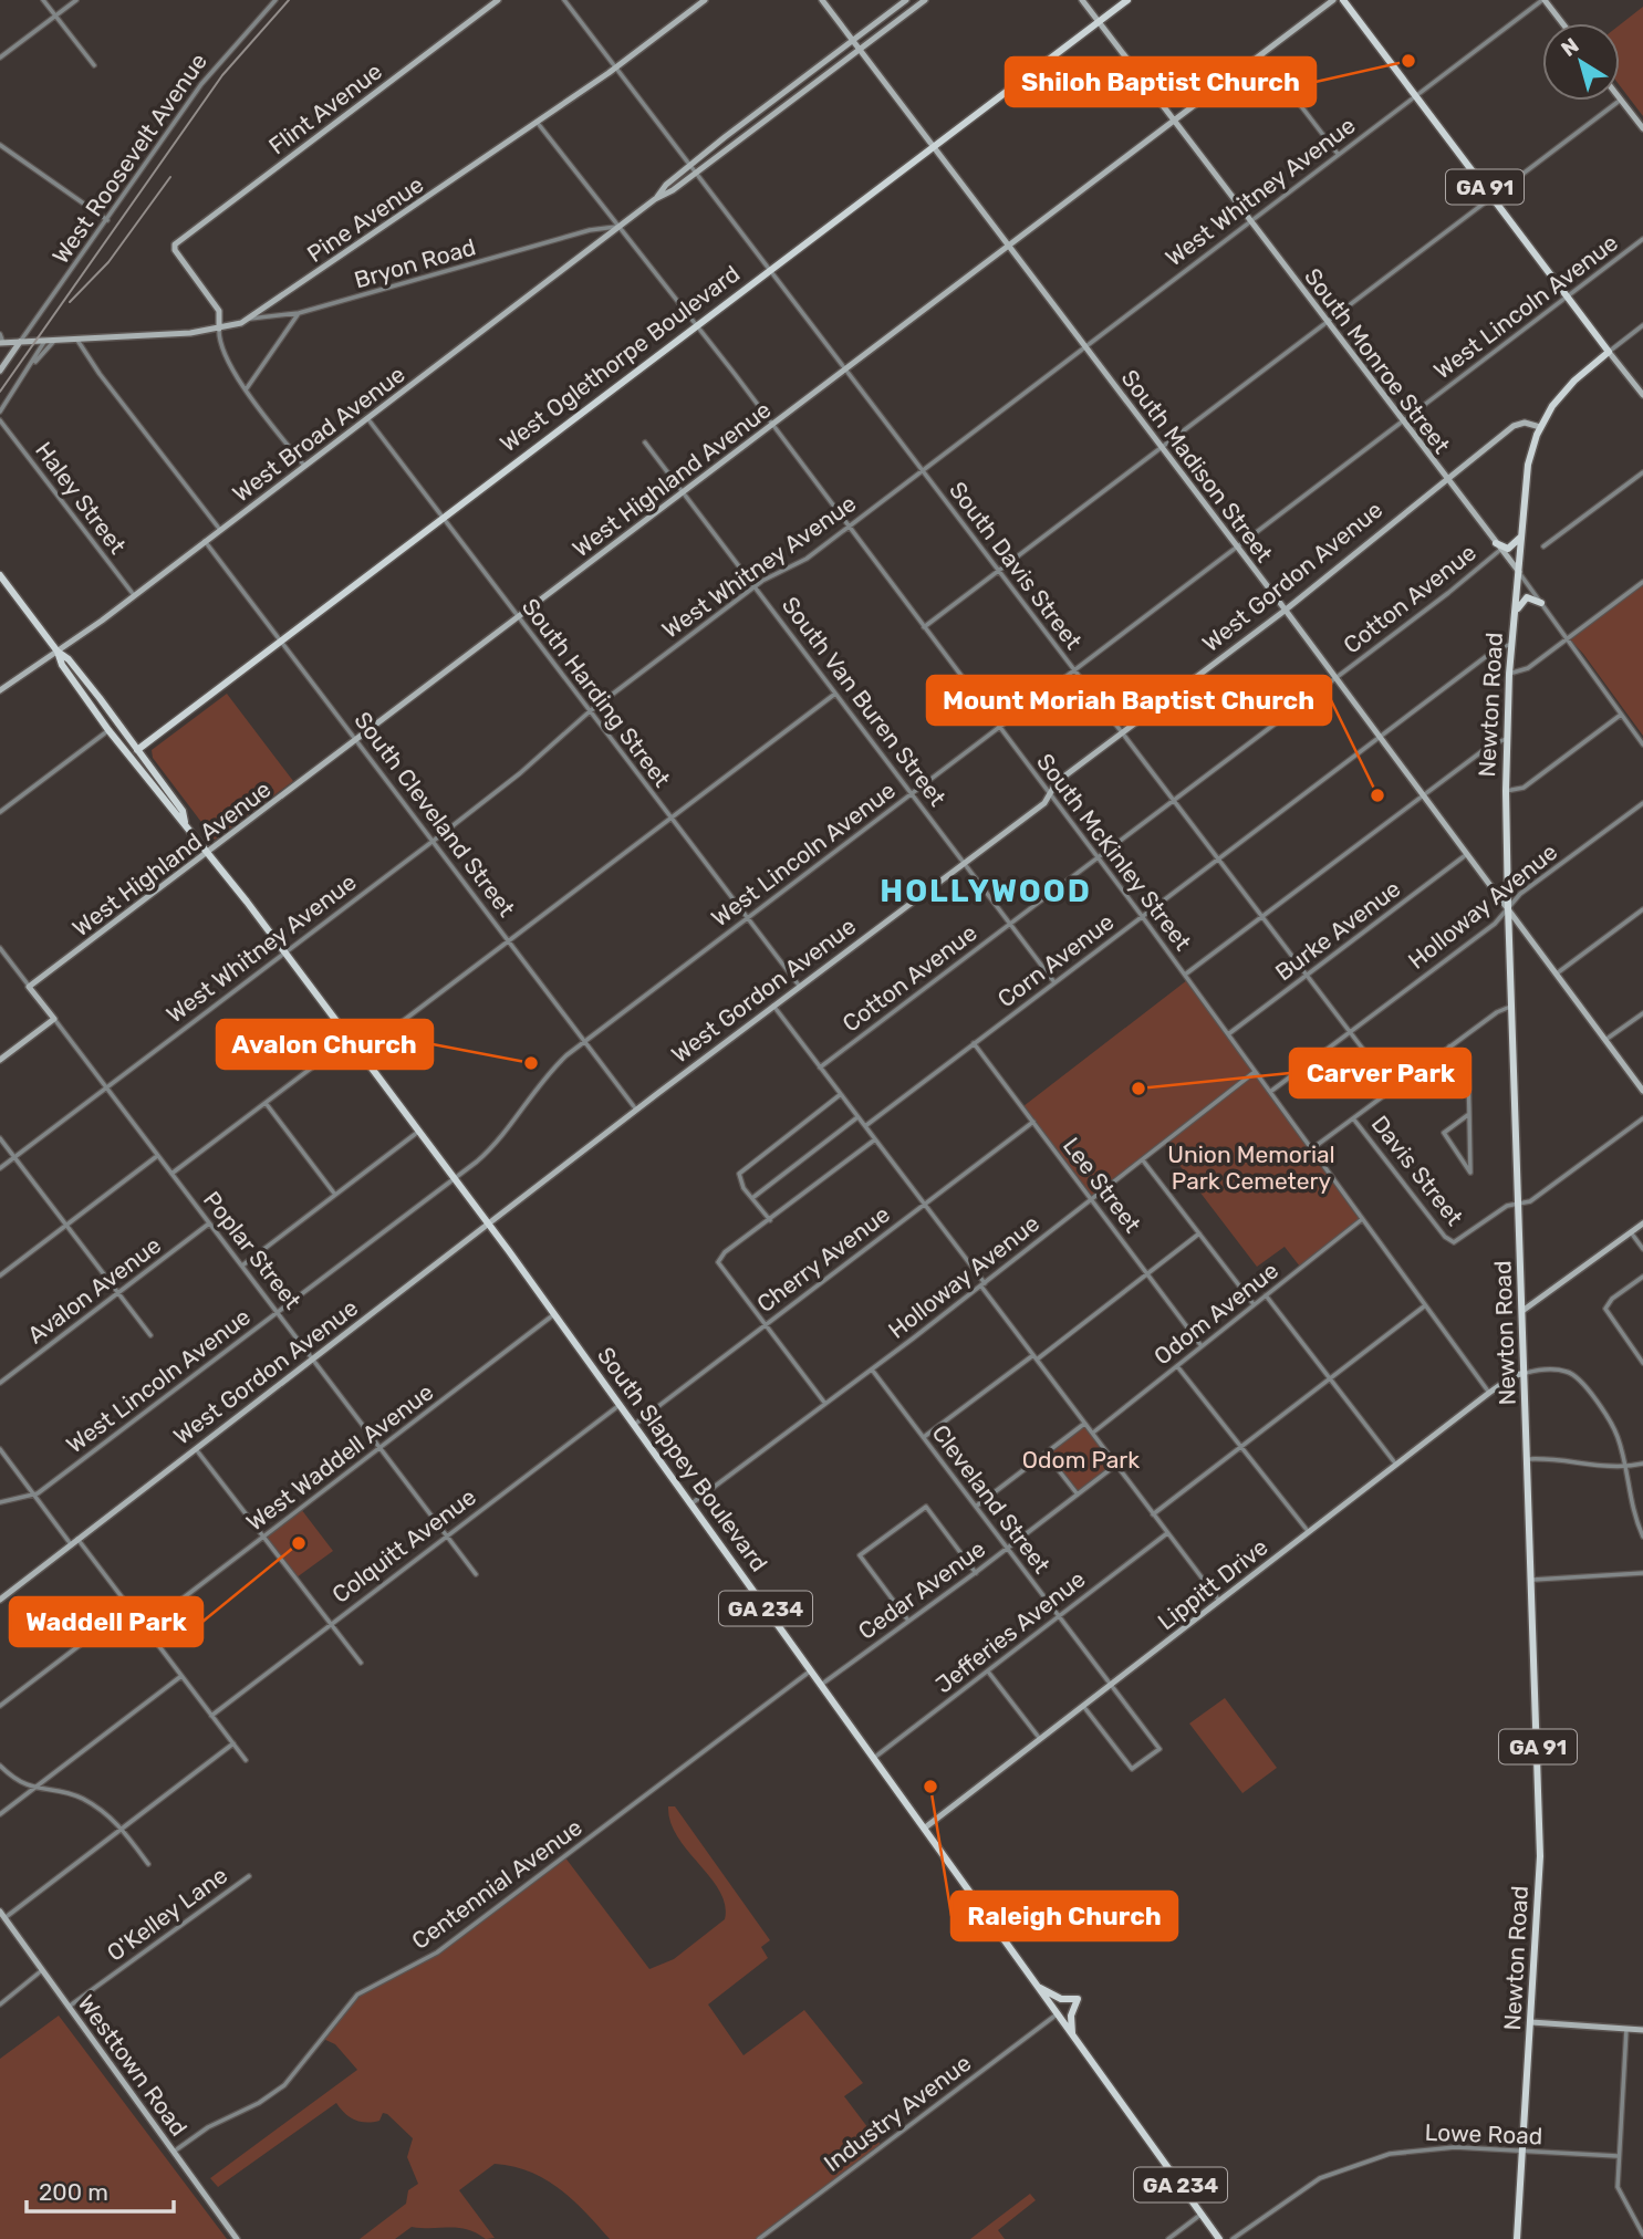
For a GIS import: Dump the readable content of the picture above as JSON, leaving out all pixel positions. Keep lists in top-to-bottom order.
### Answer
{
  "streets": {
    "main road": [
      "GA 91",
      "West Oglethorpe Boulevard",
      "Newton Road",
      "South Slappey Boulevard",
      "GA 234"
    ],
    "street": [
      "Flint Avenue",
      "West Roosevelt Avenue",
      "West Whitney Avenue",
      "Pine Avenue",
      "Bryon Road",
      "West Lincoln Avenue",
      "South Monroe Street",
      "West Broad Avenue",
      "South Madison Street",
      "West Highland Avenue",
      "Haley Street",
      "South Davis Street",
      "West Gordon Avenue",
      "Cotton Avenue",
      "South Harding Street",
      "South Van Buren Street",
      "South Cleveland Street",
      "South McKinley Street",
      "Holloway Avenue",
      "Burke Avenue",
      "Corn Avenue",
      "Davis Street",
      "Lee Street",
      "Poplar Street",
      "Cherry Avenue",
      "Avalon Avenue",
      "Odom Avenue",
      "West Waddell Avenue",
      "Cleveland Street",
      "Colquitt Avenue",
      "Lippitt Drive",
      "Cedar Avenue",
      "Jefferies Avenue",
      "Centennial Avenue",
      "O'Kelley Lane",
      "Westtown Road",
      "Industry Avenue",
      "Lowe Road"
    ]
  },
  "crossings": [
    ["Flint Avenue", "Pine Avenue"],
    ["West Roosevelt Avenue", "Pine Avenue"],
    ["GA 91", "West Whitney Avenue"],
    ["GA 91", "West Lincoln Avenue"],
    ["GA 91", "West Gordon Avenue"],
    ["GA 91", "Newton Road"],
    ["West Whitney Avenue", "South Monroe Street"],
    ["West Whitney Avenue", "South Madison Street"],
    ["West Whitney Avenue", "South Davis Street"],
    ["West Whitney Avenue", "South Harding Street"],
    ["West Whitney Avenue", "South Van Buren Street"],
    ["West Whitney Avenue", "South Cleveland Street"],
    ["West Whitney Avenue", "South McKinley Street"],
    ["West Whitney Avenue", "Poplar Street"],
    ["West Whitney Avenue", "South Slappey Boulevard"],
    ["Pine Avenue", "Bryon Road"],
    ["Pine Avenue", "South Davis Street"],
    ["Pine Avenue", "South McKinley Street"],
    ["Bryon Road", "West Broad Avenue"],
    ["Bryon Road", "South McKinley Street"],
    ["West Lincoln Avenue", "South Monroe Street"],
    ["West Lincoln Avenue", "South Madison Street"],
    ["West Lincoln Avenue", "South Davis Street"],
    ["West Lincoln Avenue", "South Harding Street"],
    ["West Lincoln Avenue", "South Van Buren Street"],
    ["West Lincoln Avenue", "South Cleveland Street"],
    ["West Lincoln Avenue", "South McKinley Street"],
    ["West Lincoln Avenue", "Poplar Street"],
    ["West Lincoln Avenue", "South Slappey Boulevard"],
    ["West Oglethorpe Boulevard", "South Monroe Street"],
    ["West Oglethorpe Boulevard", "South Madison Street"],
    ["West Oglethorpe Boulevard", "South Davis Street"],
    ["West Oglethorpe Boulevard", "South Harding Street"],
    ["West Oglethorpe Boulevard", "South Cleveland Street"],
    ["West Oglethorpe Boulevard", "South McKinley Street"],
    ["West Oglethorpe Boulevard", "South Slappey Boulevard"],
    ["South Monroe Street", "West Highland Avenue"],
    ["South Monroe Street", "West Gordon Avenue"],
    ["South Monroe Street", "Cotton Avenue"],
    ["South Monroe Street", "Newton Road"],
    ["West Broad Avenue", "South Madison Street"],
    ["West Broad Avenue", "Haley Street"],
    ["West Broad Avenue", "South Davis Street"],
    ["West Broad Avenue", "South Harding Street"],
    ["West Broad Avenue", "South Cleveland Street"],
    ["West Broad Avenue", "South McKinley Street"],
    ["West Broad Avenue", "South Slappey Boulevard"],
    ["South Madison Street", "West Highland Avenue"],
    ["South Madison Street", "West Gordon Avenue"],
    ["South Madison Street", "Cotton Avenue"],
    ["South Madison Street", "Newton Road"],
    ["South Madison Street", "Holloway Avenue"],
    ["South Madison Street", "Burke Avenue"],
    ["South Madison Street", "Corn Avenue"],
    ["West Highland Avenue", "South Davis Street"],
    ["West Highland Avenue", "South Harding Street"],
    ["West Highland Avenue", "South Van Buren Street"],
    ["West Highland Avenue", "South Cleveland Street"],
    ["West Highland Avenue", "South McKinley Street"],
    ["West Highland Avenue", "Poplar Street"],
    ["West Highland Avenue", "South Slappey Boulevard"],
    ["South Davis Street", "West Gordon Avenue"],
    ["South Davis Street", "Cotton Avenue"],
    ["South Davis Street", "Holloway Avenue"],
    ["South Davis Street", "Burke Avenue"],
    ["South Davis Street", "Corn Avenue"],
    ["West Gordon Avenue", "South Harding Street"],
    ["West Gordon Avenue", "South Van Buren Street"],
    ["West Gordon Avenue", "Newton Road"],
    ["West Gordon Avenue", "South Cleveland Street"],
    ["West Gordon Avenue", "South McKinley Street"],
    ["West Gordon Avenue", "Poplar Street"],
    ["West Gordon Avenue", "South Slappey Boulevard"],
    ["Cotton Avenue", "South Van Buren Street"],
    ["Cotton Avenue", "South McKinley Street"],
    ["South Van Buren Street", "Corn Avenue"],
    ["Newton Road", "Holloway Avenue"],
    ["Newton Road", "Corn Avenue"],
    ["Newton Road", "Davis Street"],
    ["Newton Road", "Lippitt Drive"],
    ["Newton Road", "Lowe Road"],
    ["South McKinley Street", "Holloway Avenue"],
    ["South McKinley Street", "Burke Avenue"],
    ["South McKinley Street", "Corn Avenue"],
    ["South McKinley Street", "Odom Avenue"],
    ["South McKinley Street", "Lippitt Drive"],
    ["Holloway Avenue", "Lee Street"],
    ["Holloway Avenue", "South Slappey Boulevard"],
    ["Holloway Avenue", "Cleveland Street"],
    ["Corn Avenue", "Lee Street"],
    ["Lee Street", "Cherry Avenue"],
    ["Lee Street", "Odom Avenue"],
    ["Poplar Street", "Avalon Avenue"],
    ["Poplar Street", "West Waddell Avenue"],
    ["Poplar Street", "Colquitt Avenue"],
    ["Cherry Avenue", "South Slappey Boulevard"],
    ["West Waddell Avenue", "South Slappey Boulevard"],
    ["South Slappey Boulevard", "Colquitt Avenue"],
    ["South Slappey Boulevard", "Lippitt Drive"],
    ["South Slappey Boulevard", "Cedar Avenue"],
    ["South Slappey Boulevard", "Jefferies Avenue"],
    ["South Slappey Boulevard", "Centennial Avenue"],
    ["South Slappey Boulevard", "Industry Avenue"],
    ["Cleveland Street", "Lippitt Drive"],
    ["Cleveland Street", "Cedar Avenue"],
    ["Cleveland Street", "Jefferies Avenue"],
    ["Centennial Avenue", "Westtown Road"],
    ["O'Kelley Lane", "Westtown Road"]
  ],
  "districts": ["HOLLYWOOD"],
  "parks": ["Union Memorial Park Cemetery", "Odom Park"],
  "places": [
    "Shiloh Baptist Church",
    "Mount Moriah Baptist Church",
    "Avalon Church",
    "Carver Park",
    "Waddell Park",
    "Raleigh Church"
  ],
  "scale_bar": "200 m",
  "north": "top left"
}
